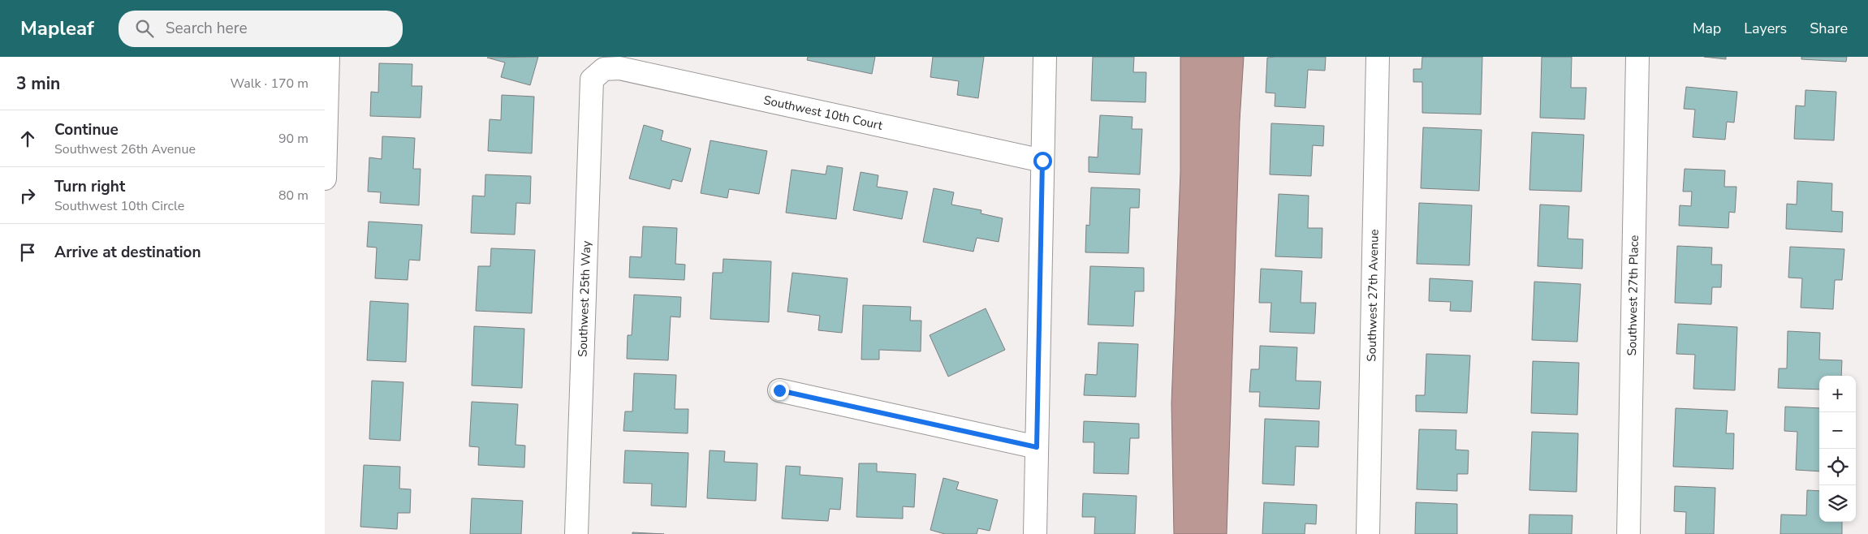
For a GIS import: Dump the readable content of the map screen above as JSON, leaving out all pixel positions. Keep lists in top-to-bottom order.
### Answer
{
  "streets": {
    "street": [
      "Southwest 10th Court",
      "Southwest 27th Avenue",
      "Southwest 27th Place",
      "Southwest 25th Way"
    ]
  },
  "crossings": [
    ["Southwest 10th Court", "Southwest 25th Way"]
  ],
  "page": {
    "header": "Mapleaf",
    "search": "Search here",
    "nav": ["Map", "Layers", "Share"],
    "heading": ["3 min", "Walk · 170 m"],
    "list": [
      ["Continue", "Southwest 26th Avenue", "90 m"],
      ["Turn right", "Southwest 10th Circle", "80 m"],
      "Arrive at destination"
    ],
    "map_buttons": ["+", "−"]
  }
}
